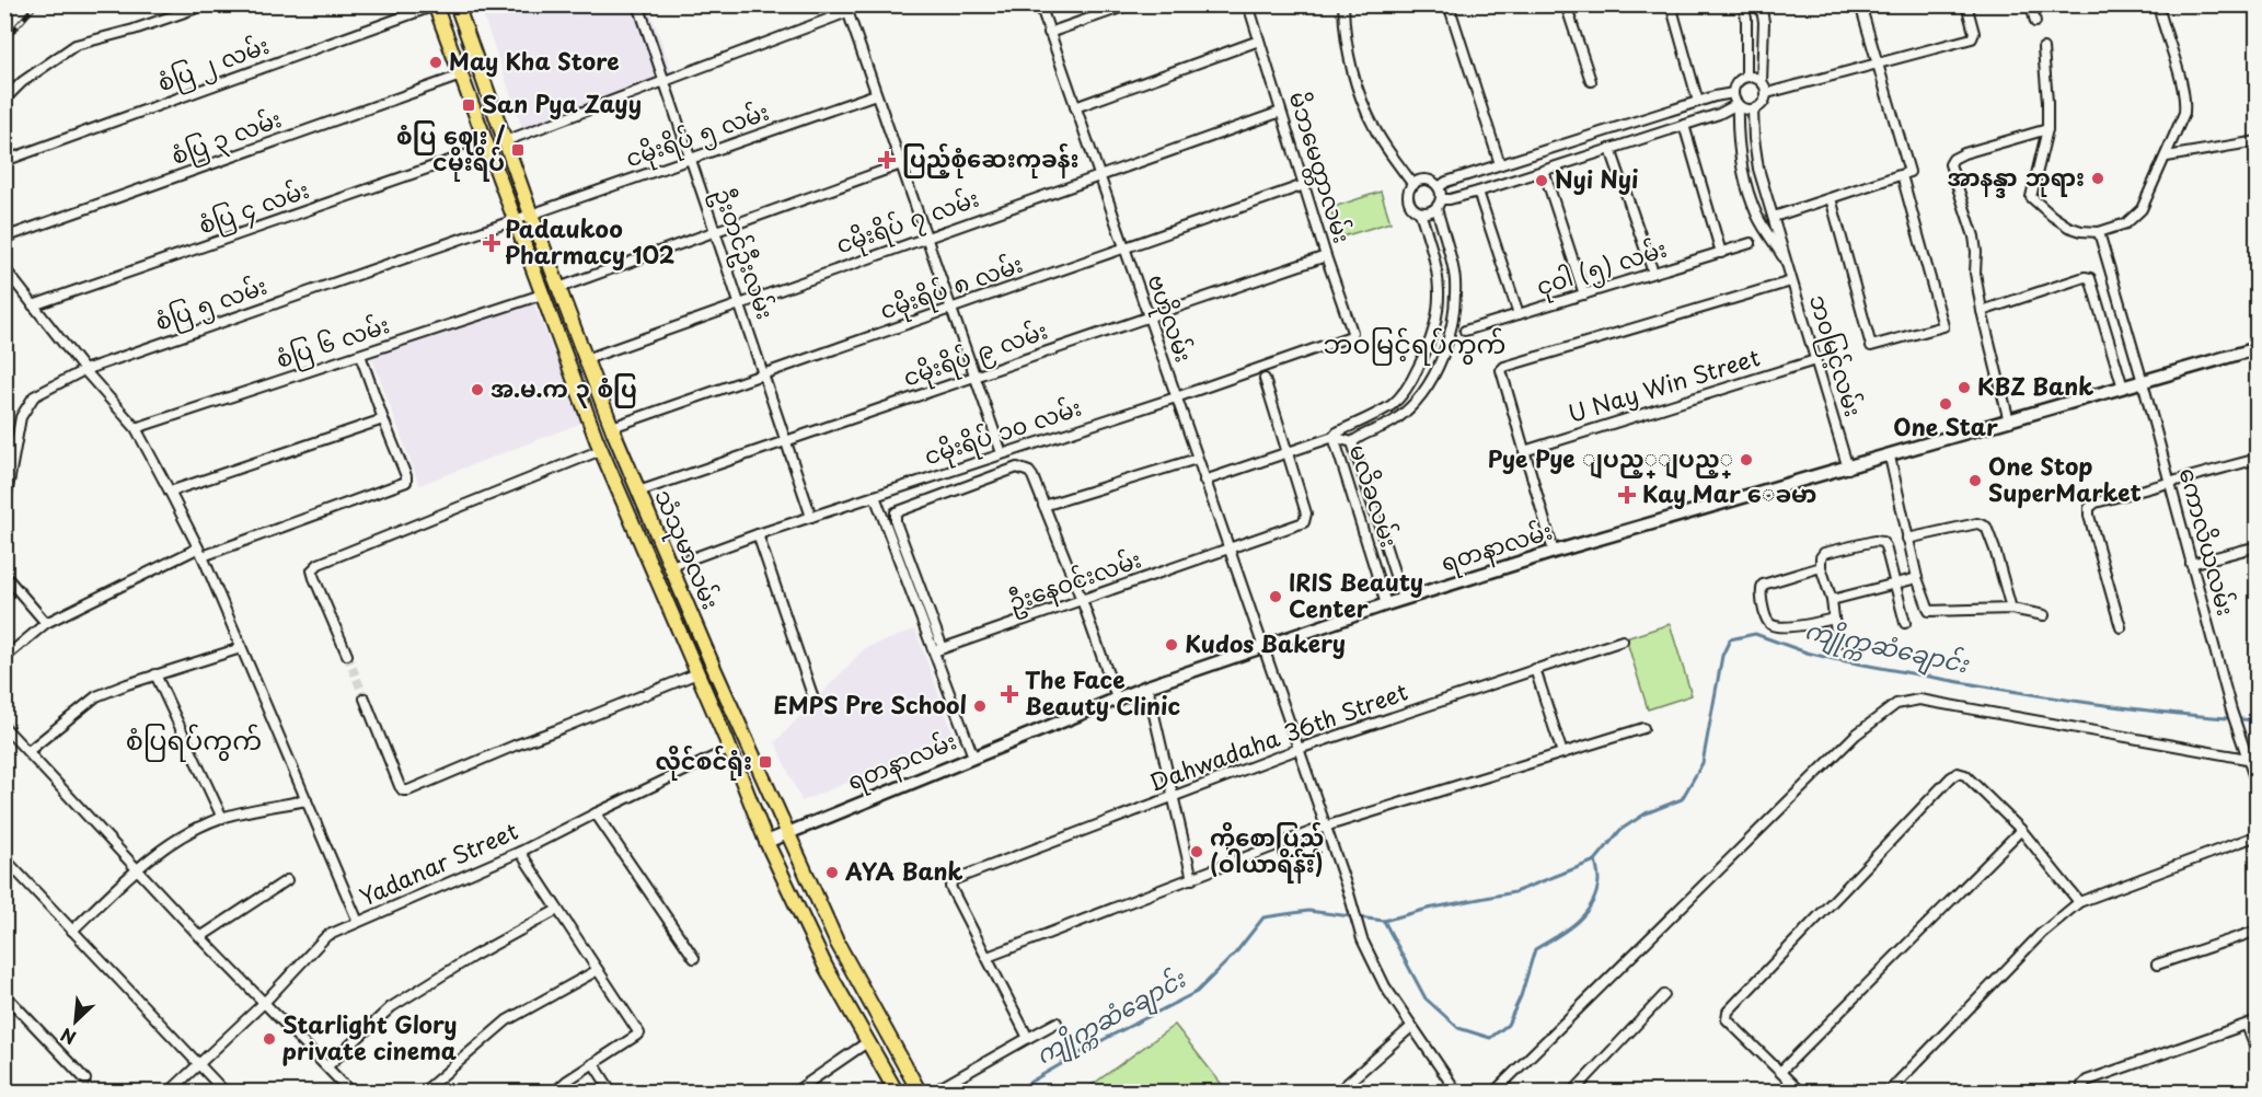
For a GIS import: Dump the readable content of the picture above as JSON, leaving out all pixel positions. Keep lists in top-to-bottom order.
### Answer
{
  "streets": {
    "main road": ["ရတနာလမ်း", "သံသုမာလမ်း"],
    "street": [
      "စံပြ ၂ လမ်း",
      "ငမိုးရိပ် ၅ လမ်း",
      "စံပြ ၃ လမ်း",
      "မိဘမေတ္တာလမ်း",
      "စံပြ ၄ လမ်း",
      "ငမိုးရိပ် ၇ လမ်း",
      "ဦးတင်ဦးလမ်း",
      "ငုဝါ (၅) လမ်း",
      "ငမိုးရိပ် ၈ လမ်း",
      "စံပြ ၅ လမ်း",
      "ဗဟိုလမ်း",
      "စံပြ ၆ လမ်း",
      "ငမိုးရိပ် ၉ လမ်း",
      "ဘ၀မြင့်လမ်း",
      "U Nay Win Street",
      "ငမိုးရိပ် ၁၀ လမ်း",
      "မလိခလမ်း",
      "ကောလိယလမ်း",
      "ဦးနေဝင်းလမ်း",
      "Dahwadaha 36th Street",
      "Yadanar Street"
    ]
  },
  "crossings": [
    ["စံပြ ၂ လမ်း", "သံသုမာလမ်း"],
    ["ငမိုးရိပ် ၅ လမ်း", "ဦးတင်ဦးလမ်း"],
    ["ငမိုးရိပ် ၅ လမ်း", "စံပြ ၅ လမ်း"],
    ["ငမိုးရိပ် ၅ လမ်း", "သံသုမာလမ်း"],
    ["စံပြ ၃ လမ်း", "သံသုမာလမ်း"],
    ["မိဘမေတ္တာလမ်း", "ငမိုးရိပ် ၇ လမ်း"],
    ["မိဘမေတ္တာလမ်း", "ငမိုးရိပ် ၈ လမ်း"],
    ["မိဘမေတ္တာလမ်း", "ငမိုးရိပ် ၉ လမ်း"],
    ["မိဘမေတ္တာလမ်း", "ငမိုးရိပ် ၁၀ လမ်း"],
    ["စံပြ ၄ လမ်း", "သံသုမာလမ်း"],
    ["ငမိုးရိပ် ၇ လမ်း", "ဦးတင်ဦးလမ်း"],
    ["ငမိုးရိပ် ၇ လမ်း", "ဗဟိုလမ်း"],
    ["ငမိုးရိပ် ၇ လမ်း", "သံသုမာလမ်း"],
    ["ဦးတင်ဦးလမ်း", "ငမိုးရိပ် ၈ လမ်း"],
    ["ဦးတင်ဦးလမ်း", "ငမိုးရိပ် ၉ လမ်း"],
    ["ဦးတင်ဦးလမ်း", "ငမိုးရိပ် ၁၀ လမ်း"],
    ["ငမိုးရိပ် ၈ လမ်း", "ဗဟိုလမ်း"],
    ["ငမိုးရိပ် ၈ လမ်း", "သံသုမာလမ်း"],
    ["စံပြ ၅ လမ်း", "သံသုမာလမ်း"],
    ["ဗဟိုလမ်း", "ငမိုးရိပ် ၉ လမ်း"],
    ["ဗဟိုလမ်း", "ငမိုးရိပ် ၁၀ လမ်း"],
    ["ဗဟိုလမ်း", "ရတနာလမ်း"],
    ["ဗဟိုလမ်း", "ဦးနေဝင်းလမ်း"],
    ["ဗဟိုလမ်း", "Dahwadaha 36th Street"],
    ["စံပြ ၆ လမ်း", "သံသုမာလမ်း"],
    ["ငမိုးရိပ် ၉ လမ်း", "သံသုမာလမ်း"],
    ["ဘ၀မြင့်လမ်း", "U Nay Win Street"],
    ["ဘ၀မြင့်လမ်း", "ရတနာလမ်း"],
    ["ငမိုးရိပ် ၁၀ လမ်း", "သံသုမာလမ်း"],
    ["မလိခလမ်း", "ရတနာလမ်း"],
    ["ကောလိယလမ်း", "ရတနာလမ်း"],
    ["ရတနာလမ်း", "သံသုမာလမ်း"],
    ["သံသုမာလမ်း", "Yadanar Street"]
  ],
  "districts": ["ဘဝမြင့်ရပ်ကွက်", "စံပြရပ်ကွက်"],
  "water": ["ကျိုက္ကဆံချောင်း"],
  "places": {
    "other": [
      "May Kha Store",
      "အာနန္ဒာ ဘုရား",
      "Nyi Nyi",
      "KBZ Bank",
      "အ.မ.က ၃ စံပြ",
      "One Star",
      "Pye Pye ျပည့္ျပည့္",
      "One Stop SuperMarket",
      "IRIS Beauty Center",
      "Kudos Bakery",
      "EMPS Pre School",
      "ကိုစောပြည့် (ဝါယာရိန်း)",
      "AYA Bank",
      "Starlight Glory private cinema"
    ],
    "transit": ["San Pya Zayy", "စံပြ ဈေး / ငမိုးရိပ်", "လိုင်စင်ရုံး"],
    "health": [
      "ပြည့်စုံဆေးကုခန်း",
      "Padaukoo Pharmacy 102",
      "Kay Mar ေခမာ",
      "The Face Beauty Clinic"
    ]
  },
  "north": "bottom left"
}
